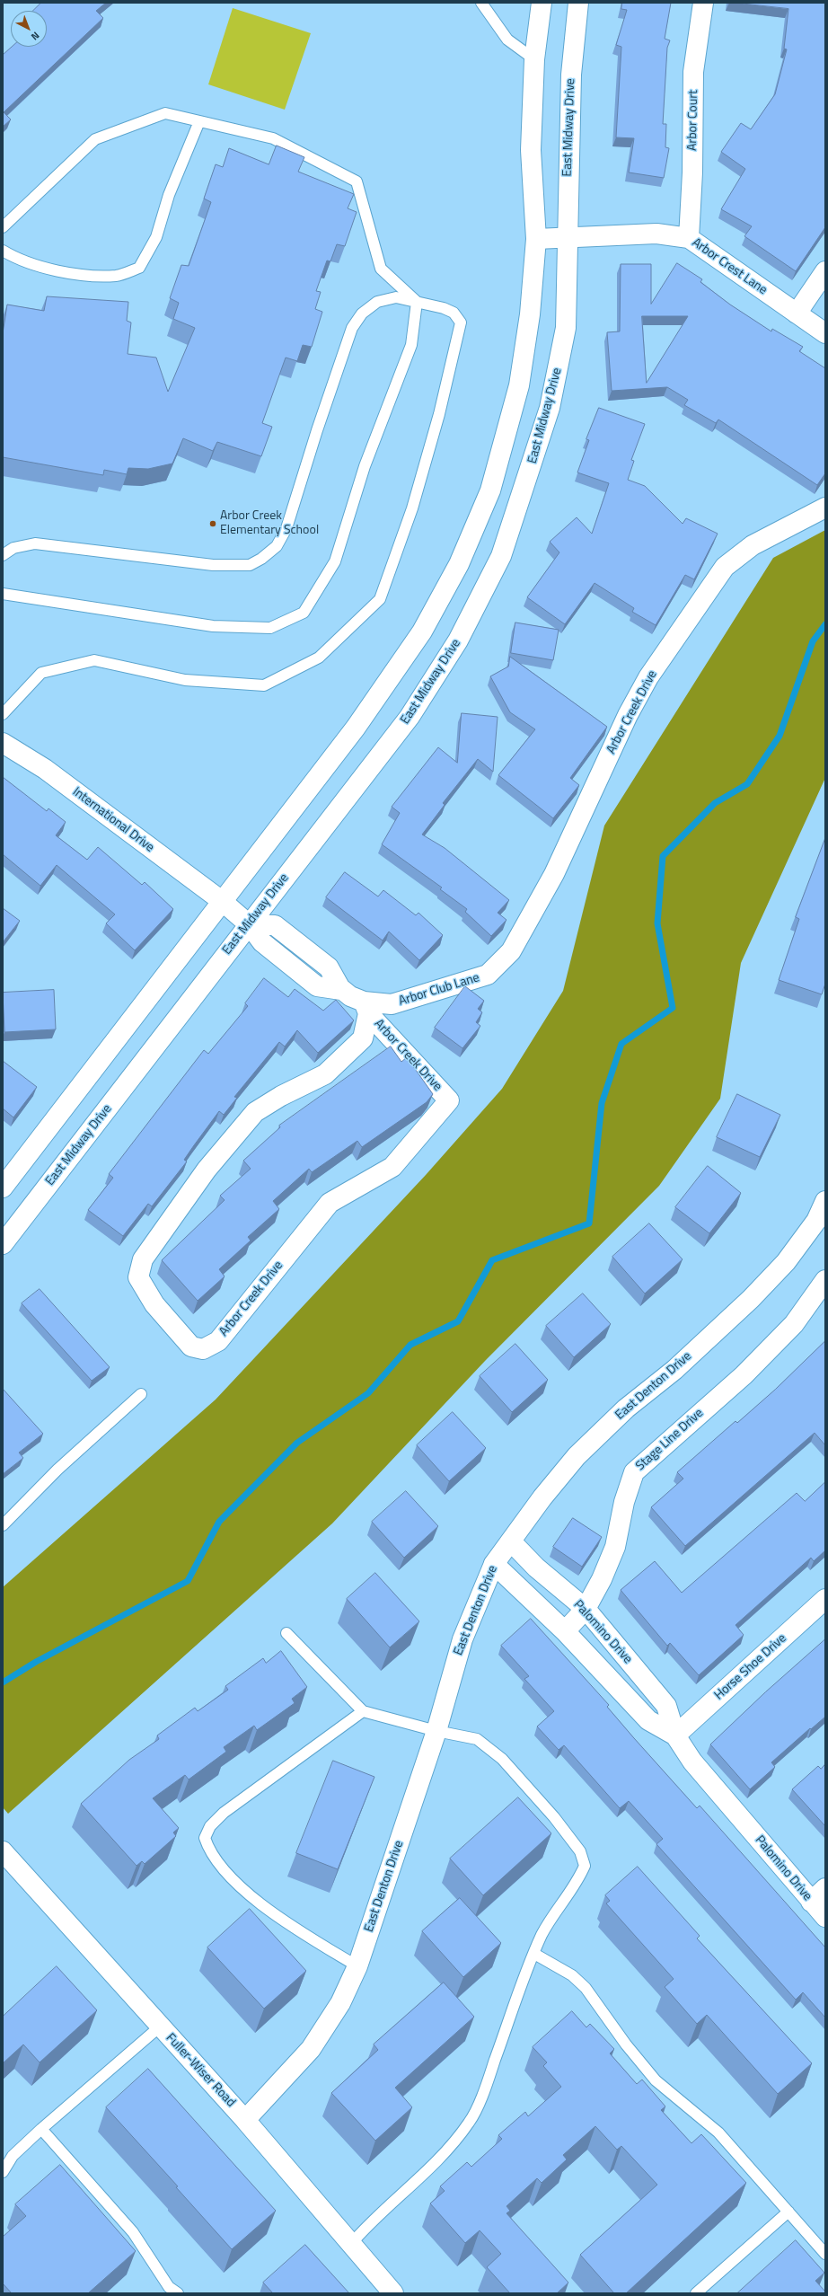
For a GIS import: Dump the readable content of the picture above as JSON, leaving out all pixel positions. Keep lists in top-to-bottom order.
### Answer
{
  "streets": {
    "street": [
      "Arbor Court",
      "East Midway Drive",
      "Arbor Crest Lane",
      "Arbor Creek Drive",
      "International Drive",
      "Arbor Club Lane",
      "East Denton Drive",
      "Stage Line Drive",
      "Palomino Drive",
      "Horse Shoe Drive",
      "Fuller-Wiser Road"
    ]
  },
  "crossings": [
    ["Arbor Court", "Arbor Crest Lane"],
    ["East Midway Drive", "Arbor Crest Lane"],
    ["East Midway Drive", "International Drive"],
    ["East Midway Drive", "Arbor Club Lane"],
    ["Arbor Creek Drive", "Arbor Club Lane"],
    ["International Drive", "Arbor Club Lane"],
    ["East Denton Drive", "Palomino Drive"],
    ["East Denton Drive", "Fuller-Wiser Road"],
    ["Stage Line Drive", "Palomino Drive"],
    ["Palomino Drive", "Horse Shoe Drive"]
  ],
  "places": ["Arbor Creek Elementary School"],
  "north": "bottom right"
}
